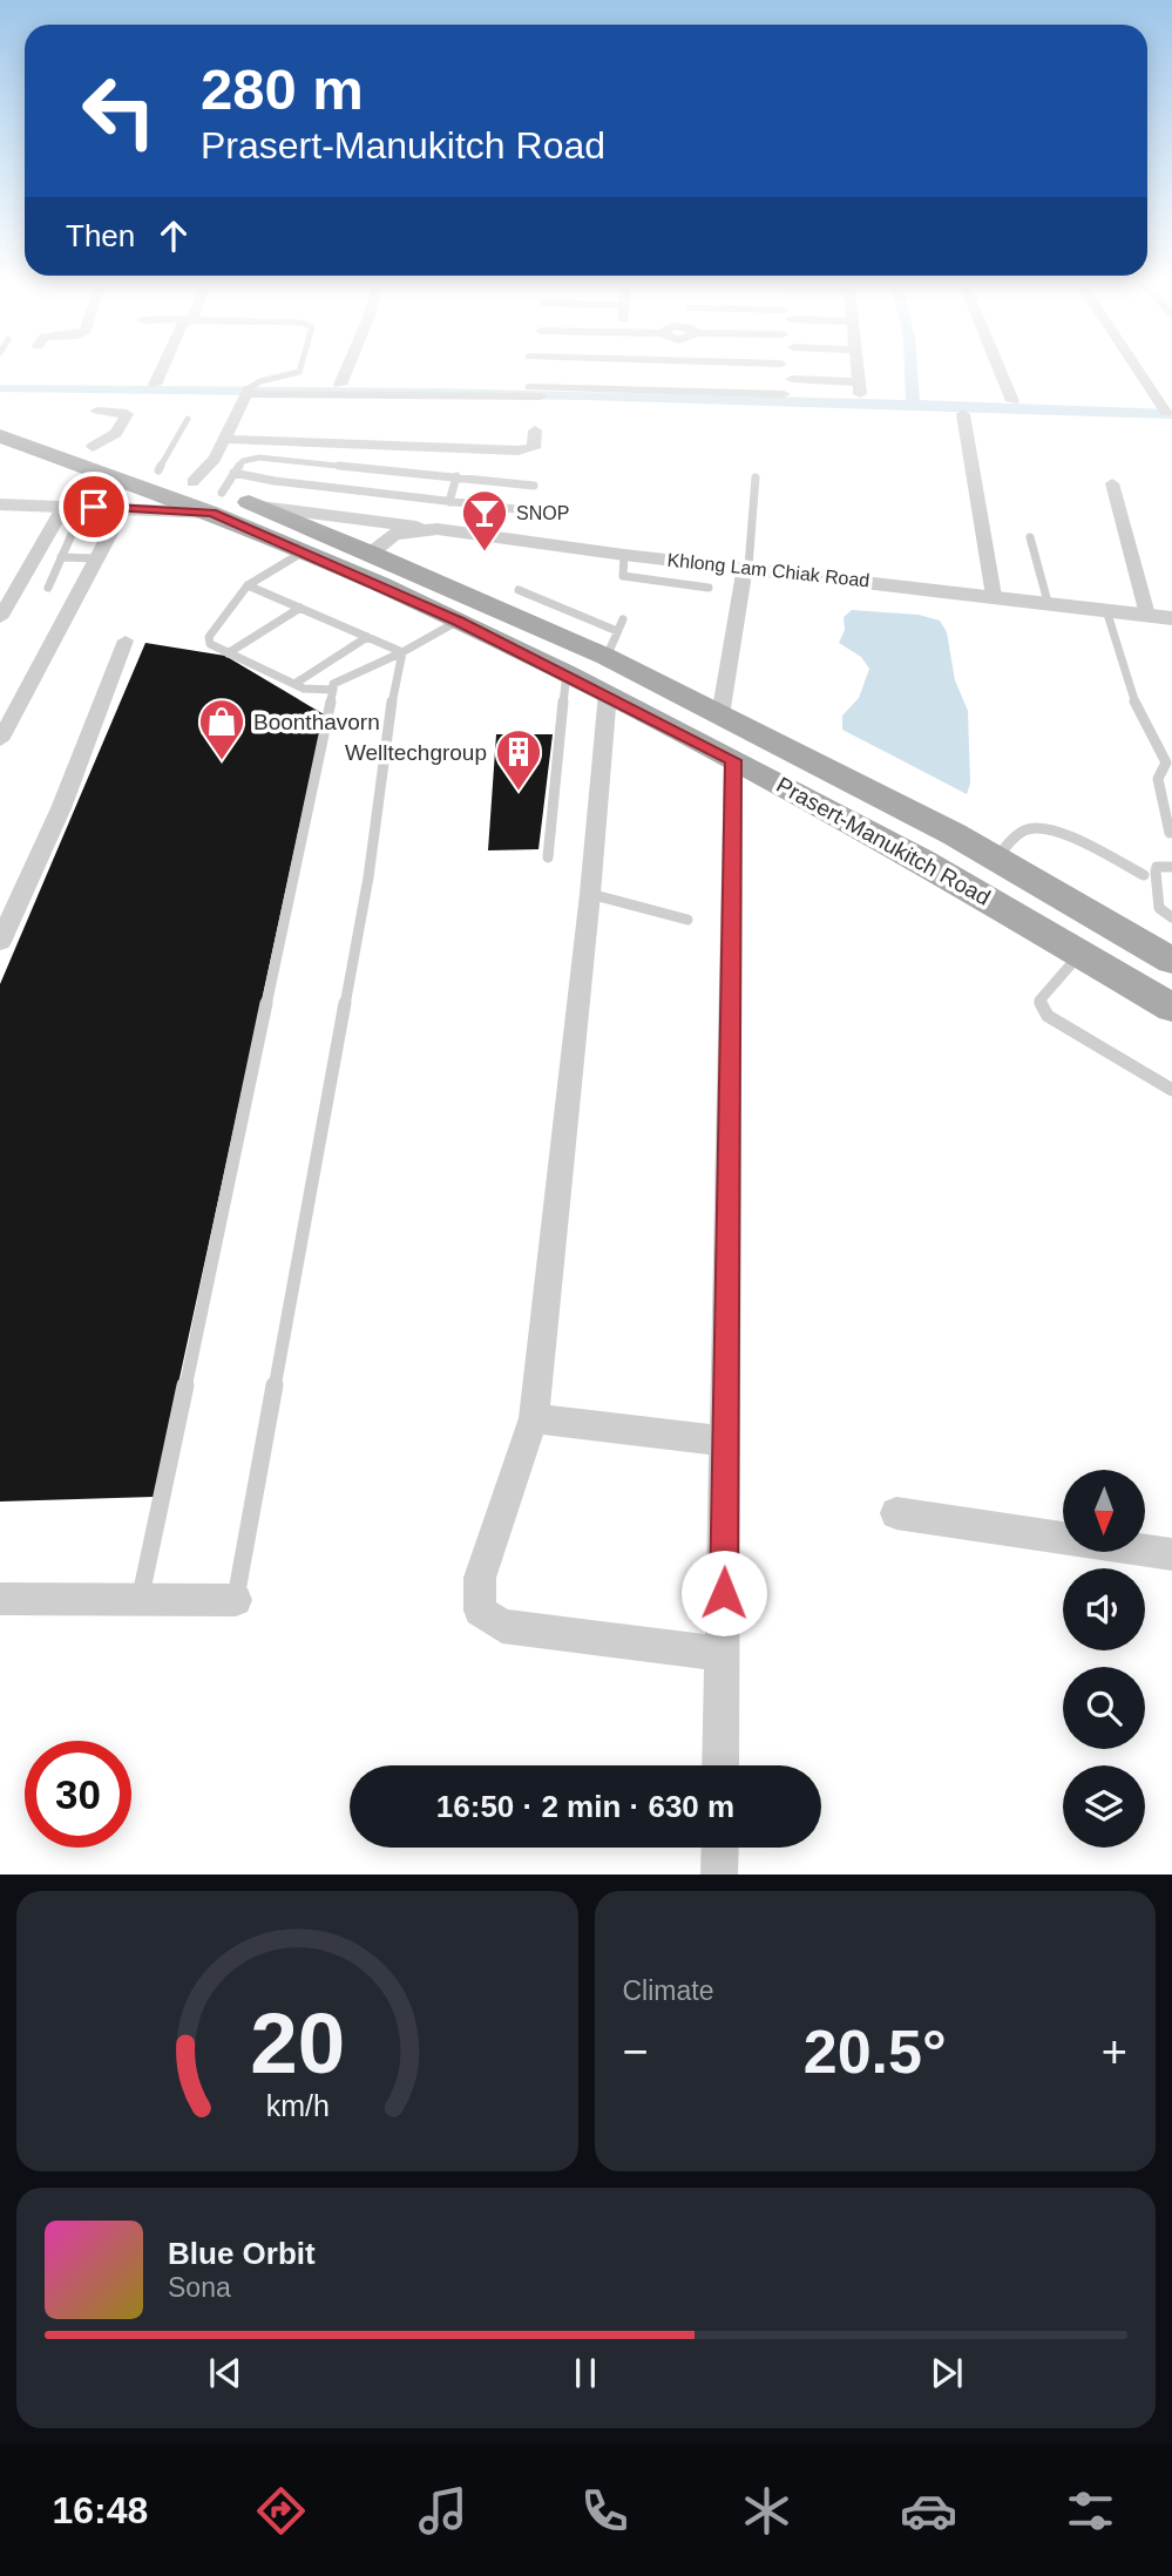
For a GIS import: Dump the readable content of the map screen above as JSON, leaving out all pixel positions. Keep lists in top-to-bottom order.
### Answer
{
  "streets": {
    "main road": ["Prasert-Manukitch Road"],
    "street": ["Khlong Lam Chiak Road"]
  },
  "crossings": [
    ["Khlong Lam Chiak Road", "Prasert-Manukitch Road"]
  ],
  "places": {
    "bar": ["SNOP"],
    "shop": ["Boonthavorn"],
    "building": ["Welltechgroup"]
  },
  "north": "bottom",
  "page": {
    "turn": ["280 m", "Prasert-Manukitch Road"],
    "then": "Then",
    "limit": "30",
    "trip": "16:50 · 2 min · 630 m",
    "tile": "Climate",
    "heat": ["−", "20.5°", "+"],
    "song": ["Blue Orbit", "Sona"],
    "tabs": "16:48",
    "gauge": ["20", "km/h"]
  }
}
